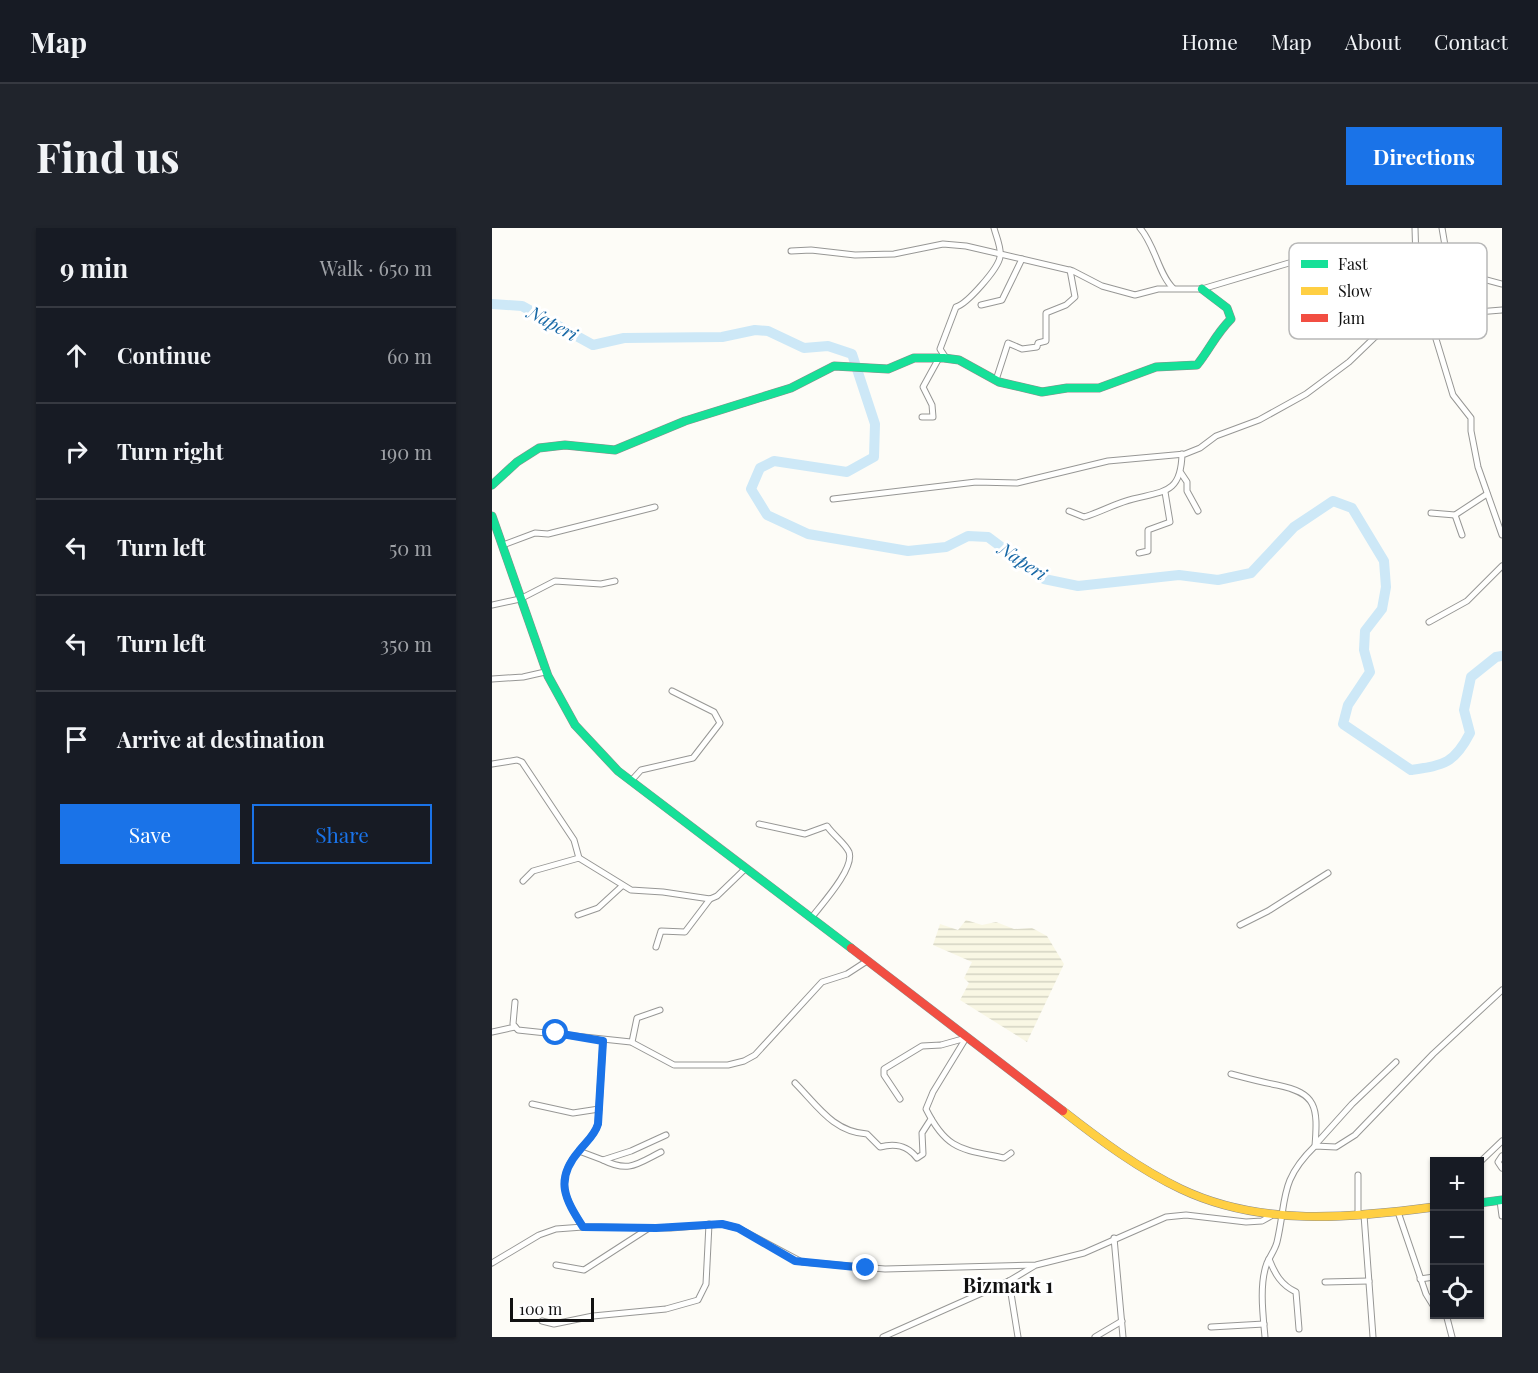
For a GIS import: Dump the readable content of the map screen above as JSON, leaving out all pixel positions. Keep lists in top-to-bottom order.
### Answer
{
  "districts": ["Bizmark 1"],
  "water": ["Naperi"],
  "legend": ["Fast", "Slow", "Jam"],
  "scale_bar": "100 m",
  "page": {
    "header": "Map",
    "nav": [
      "Home",
      "Map",
      "About",
      "Contact"
    ],
    "buttons": [
      "Directions",
      ["Save", "Share"]
    ],
    "title": "Find us",
    "heading": ["9 min", "Walk · 650 m"],
    "list": [
      ["Continue", "60 m"],
      ["Turn right", "190 m"],
      ["Turn left", "50 m"],
      ["Turn left", "350 m"],
      "Arrive at destination"
    ],
    "map_buttons": ["+", "−"],
    "scale": "100 m"
  }
}
